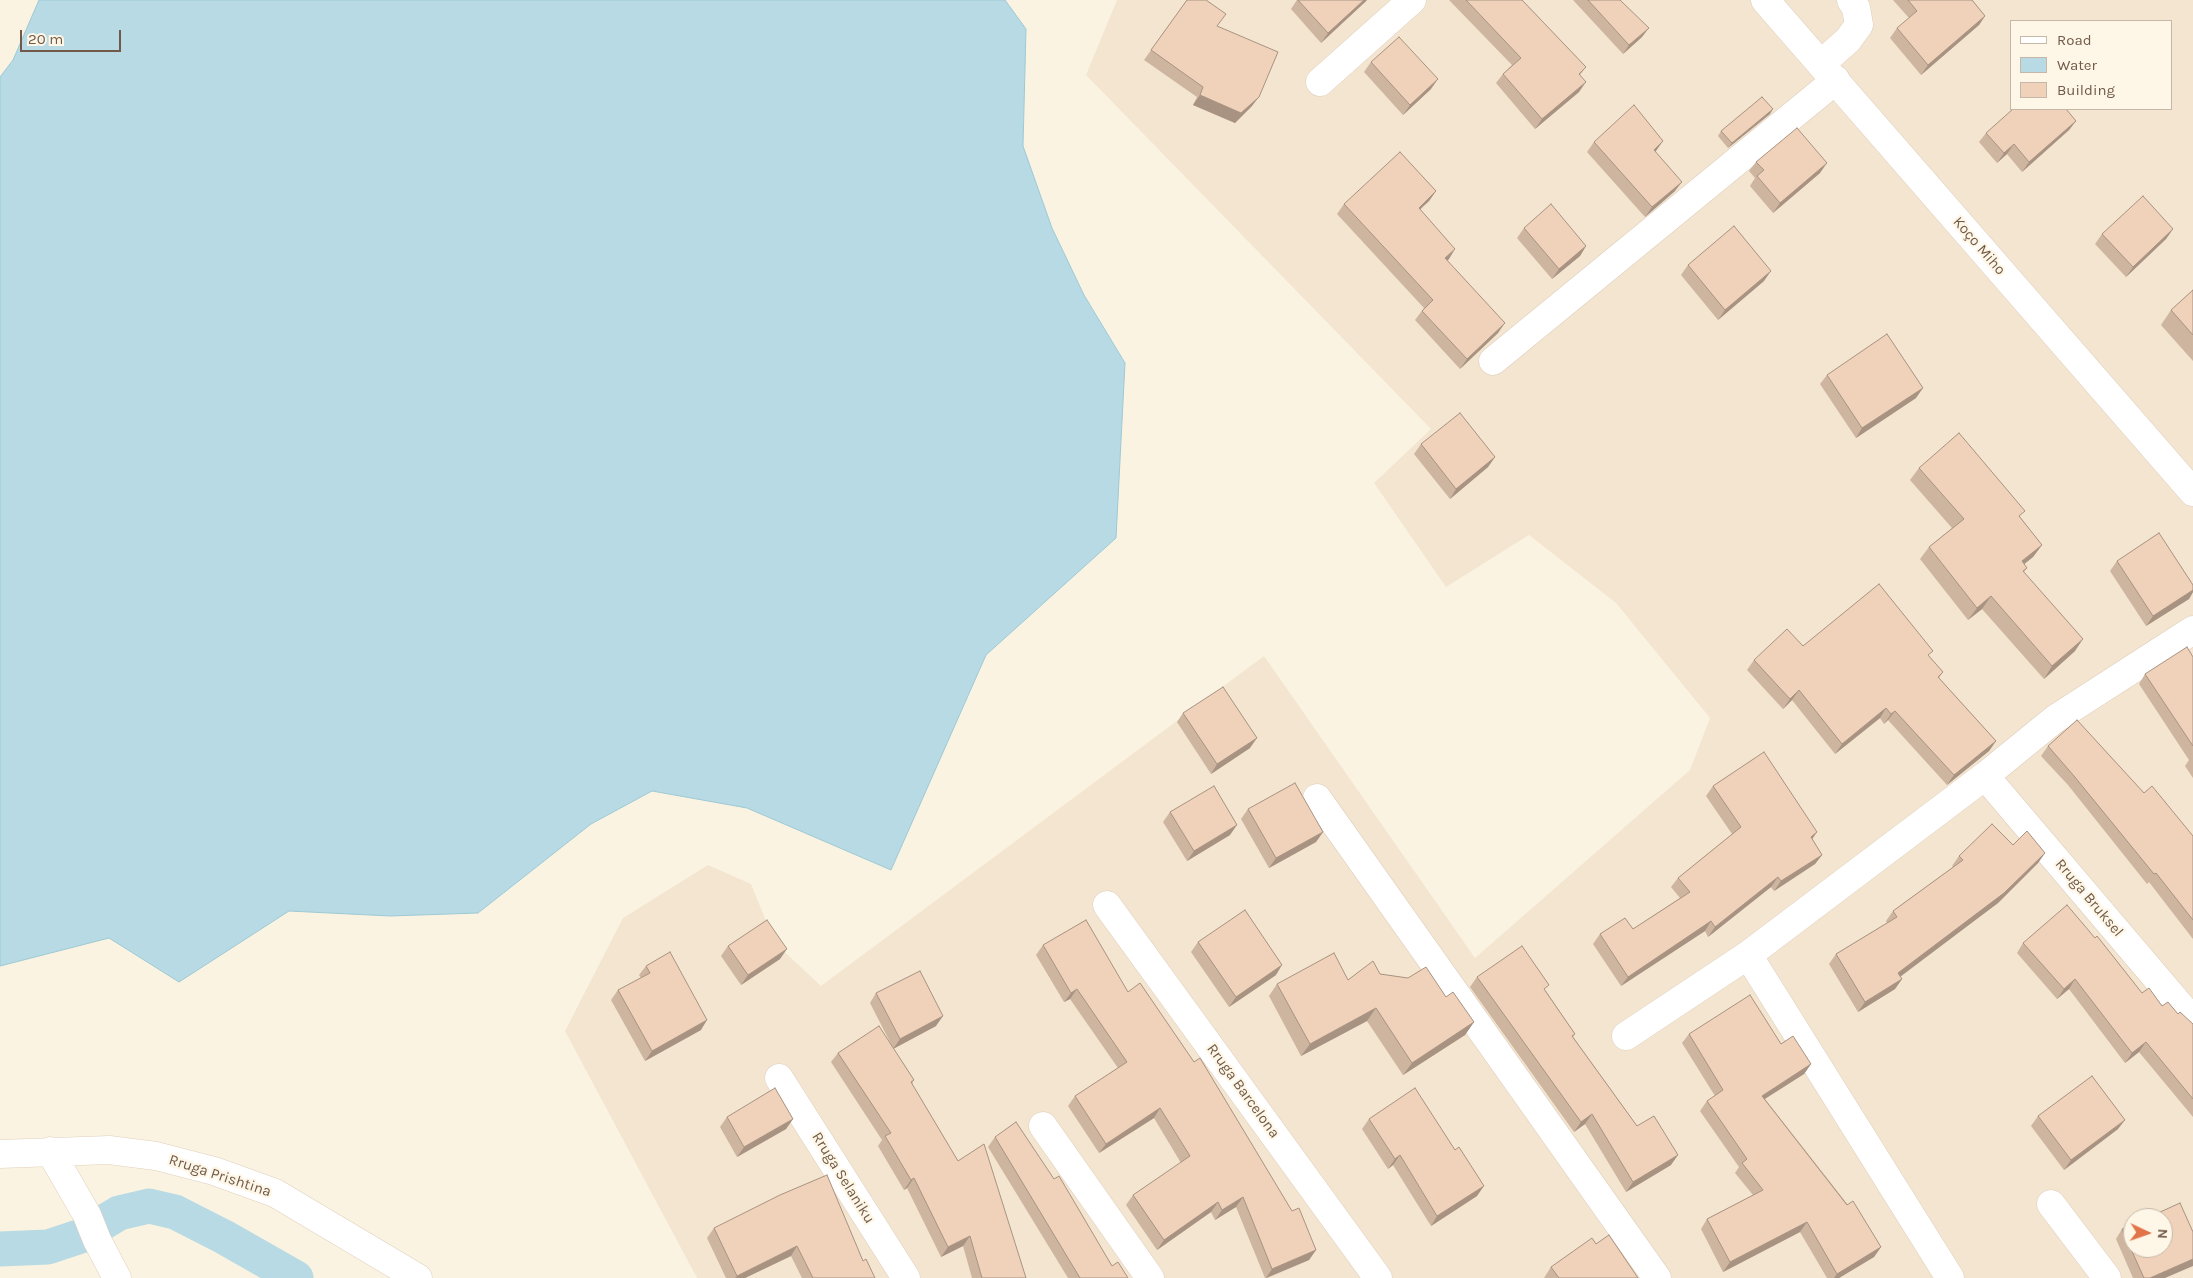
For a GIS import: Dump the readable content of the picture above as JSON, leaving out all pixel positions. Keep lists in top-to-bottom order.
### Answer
{
  "streets": {
    "street": [
      "Koço Miho",
      "Rruga Bruksel",
      "Rruga Barcelona",
      "Rruga Prishtina",
      "Rruga Selaniku"
    ]
  },
  "legend": ["Road", "Water", "Building"],
  "scale_bar": "20 m",
  "north": "right"
}
